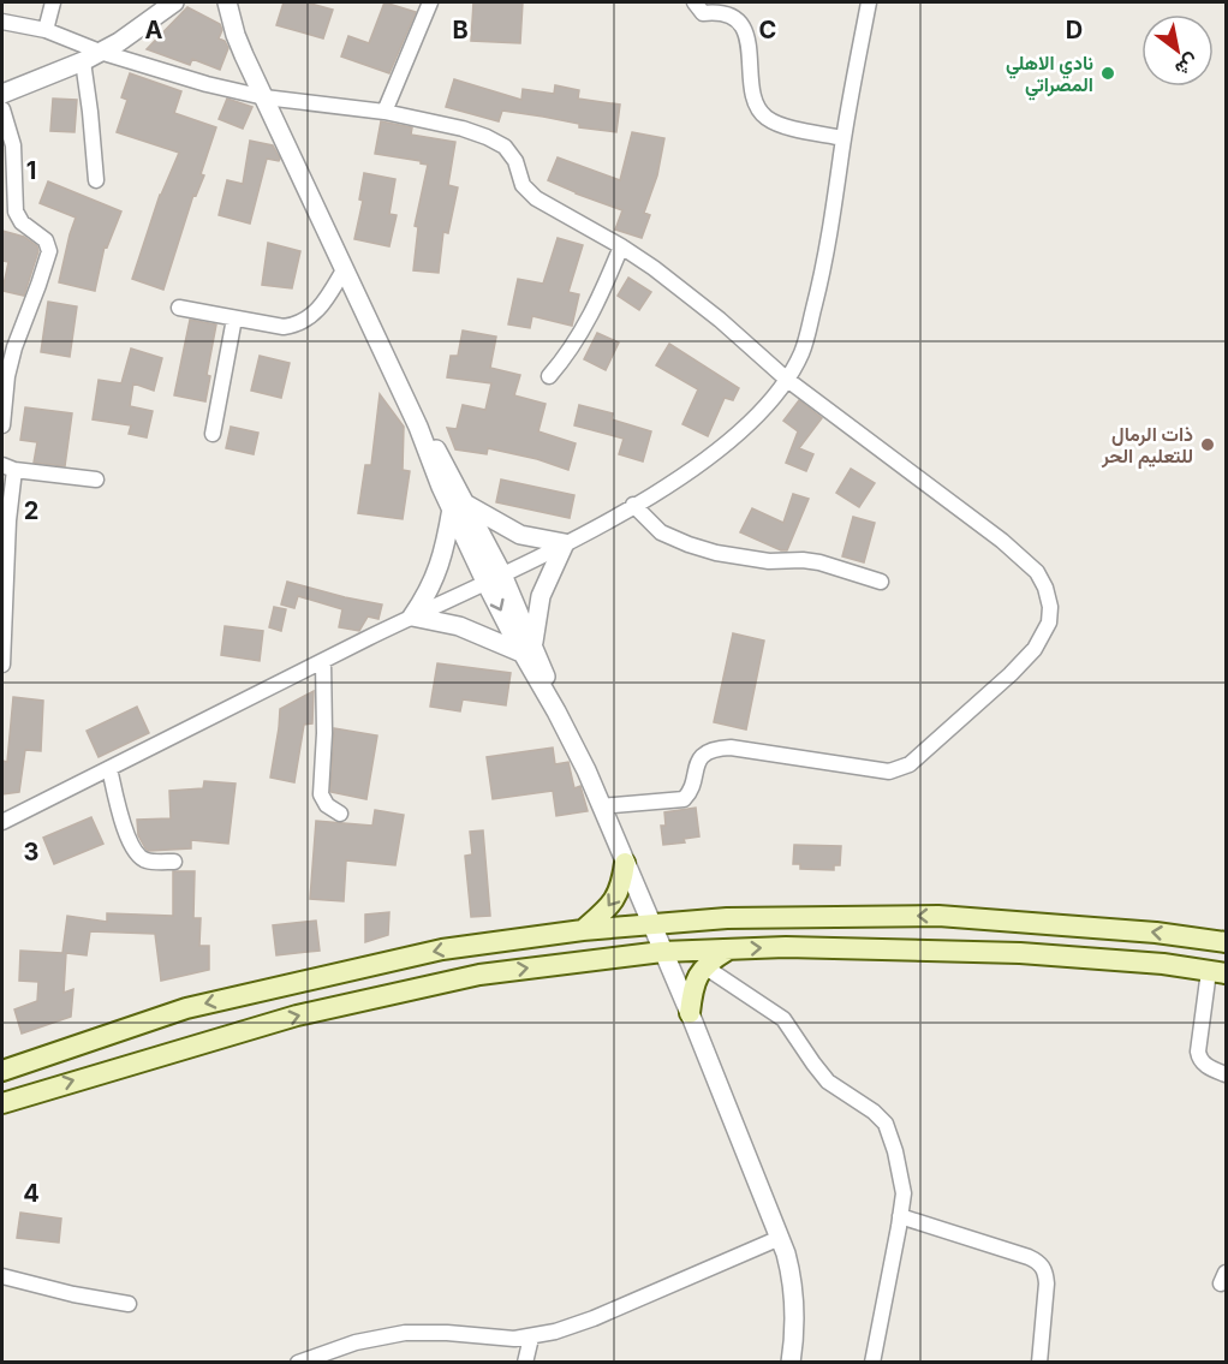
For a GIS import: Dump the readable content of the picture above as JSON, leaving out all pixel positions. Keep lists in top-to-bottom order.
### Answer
{
  "places": ["نادي الاهلي المصراتي", "ذات الرمال للتعليم الحر"],
  "north": "bottom right",
  "grid": {
    "columns": [
      "A",
      "B",
      "C",
      "D"
    ],
    "rows": [
      "1",
      "2",
      "3",
      "4"
    ]
  }
}
